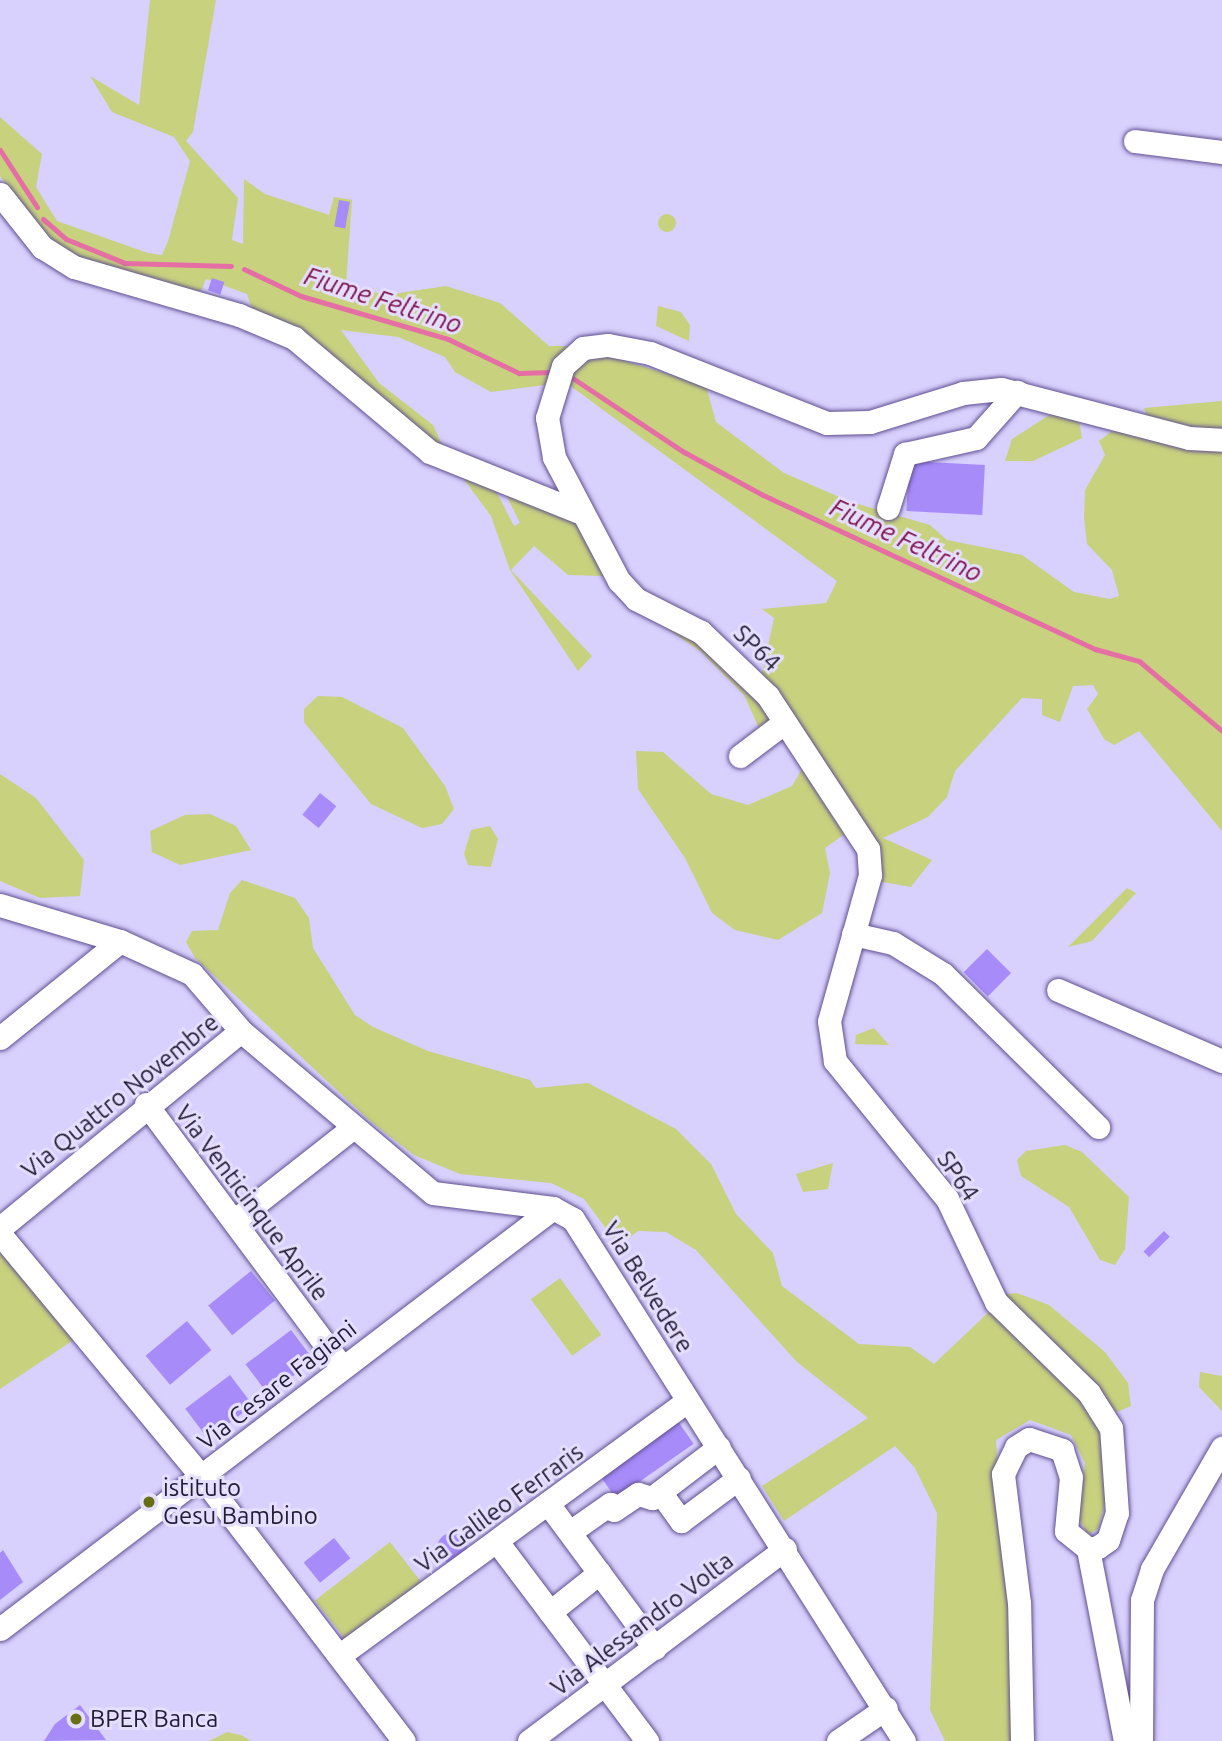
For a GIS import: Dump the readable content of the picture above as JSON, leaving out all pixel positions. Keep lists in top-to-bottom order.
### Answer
{
  "streets": {
    "street": [
      "SP64",
      "Via Quattro Novembre",
      "Via Venticinque Aprile",
      "Via Belvedere",
      "Via Cesare Fagiani",
      "Via Galileo Ferraris",
      "Via Alessandro Volta"
    ]
  },
  "crossings": [
    ["Via Quattro Novembre", "Via Venticinque Aprile"],
    ["Via Quattro Novembre", "Via Belvedere"],
    ["Via Venticinque Aprile", "Via Cesare Fagiani"],
    ["Via Belvedere", "Via Cesare Fagiani"],
    ["Via Belvedere", "Via Galileo Ferraris"],
    ["Via Belvedere", "Via Alessandro Volta"]
  ],
  "water": ["Fiume Feltrino"],
  "places": ["istituto Gesu Bambino", "BPER Banca"]
}
